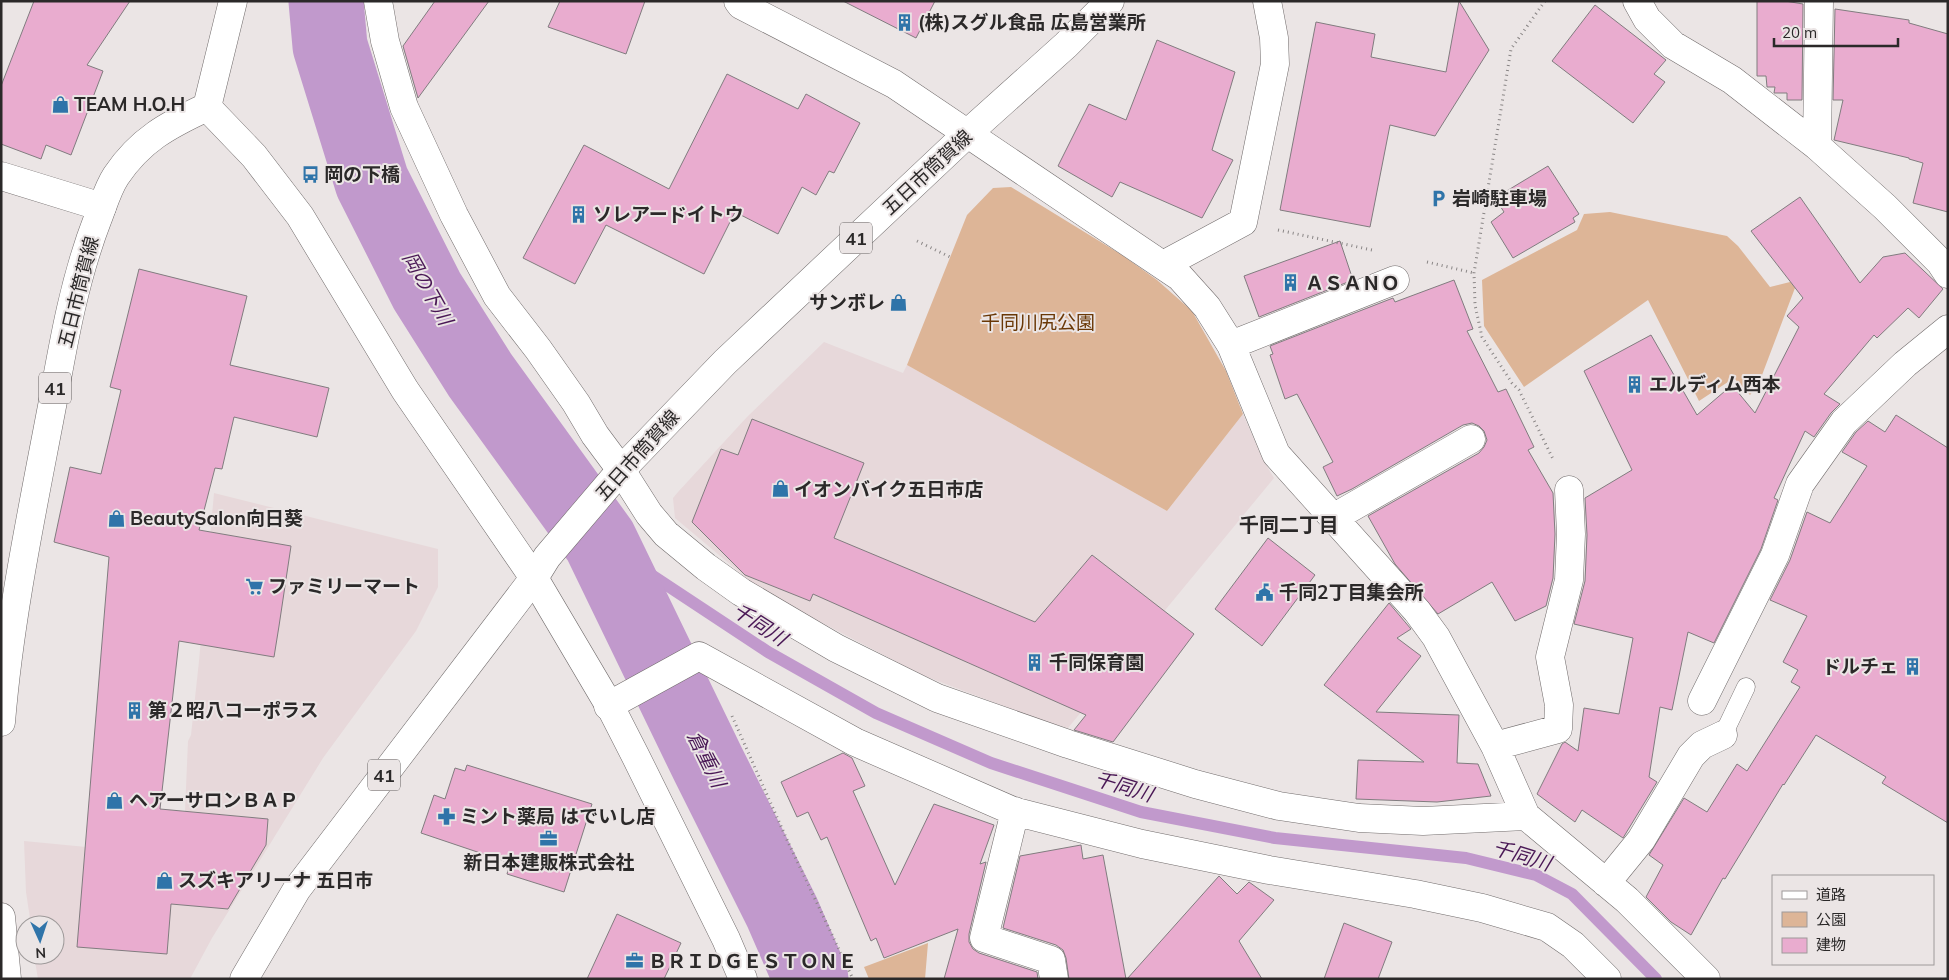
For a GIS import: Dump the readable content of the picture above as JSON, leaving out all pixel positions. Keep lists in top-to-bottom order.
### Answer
{
  "streets": {
    "street": ["五日市筒賀線", "41"]
  },
  "districts": ["千同二丁目"],
  "water": ["岡の下川", "千同川", "倉重川"],
  "parks": ["千同川尻公園"],
  "places": {
    "building": [
      "(株)スグル食品 広島営業所",
      "ソレアードイトウ",
      "ＡＳＡＮＯ",
      "エルディム西本",
      "千同保育園",
      "ドルチェ",
      "第２昭八コーポラス"
    ],
    "shop": [
      "TEAM H.O.H",
      "サンボレ",
      "イオンバイク五日市店",
      "BeautySalon向日葵",
      "ヘアーサロンＢＡＰ",
      "スズキアリーナ 五日市"
    ],
    "bus stop": ["岡の下橋"],
    "parking": ["岩崎駐車場"],
    "supermarket": ["ファミリーマート"],
    "public building": ["千同2丁目集会所"],
    "pharmacy": ["ミント薬局 はでいし店"],
    "office": ["新日本建販株式会社", "ＢＲＩＤＧＥＳＴＯＮＥ"]
  },
  "legend": ["道路", "公園", "建物"],
  "scale_bar": "20 m",
  "north": "bottom"
}
